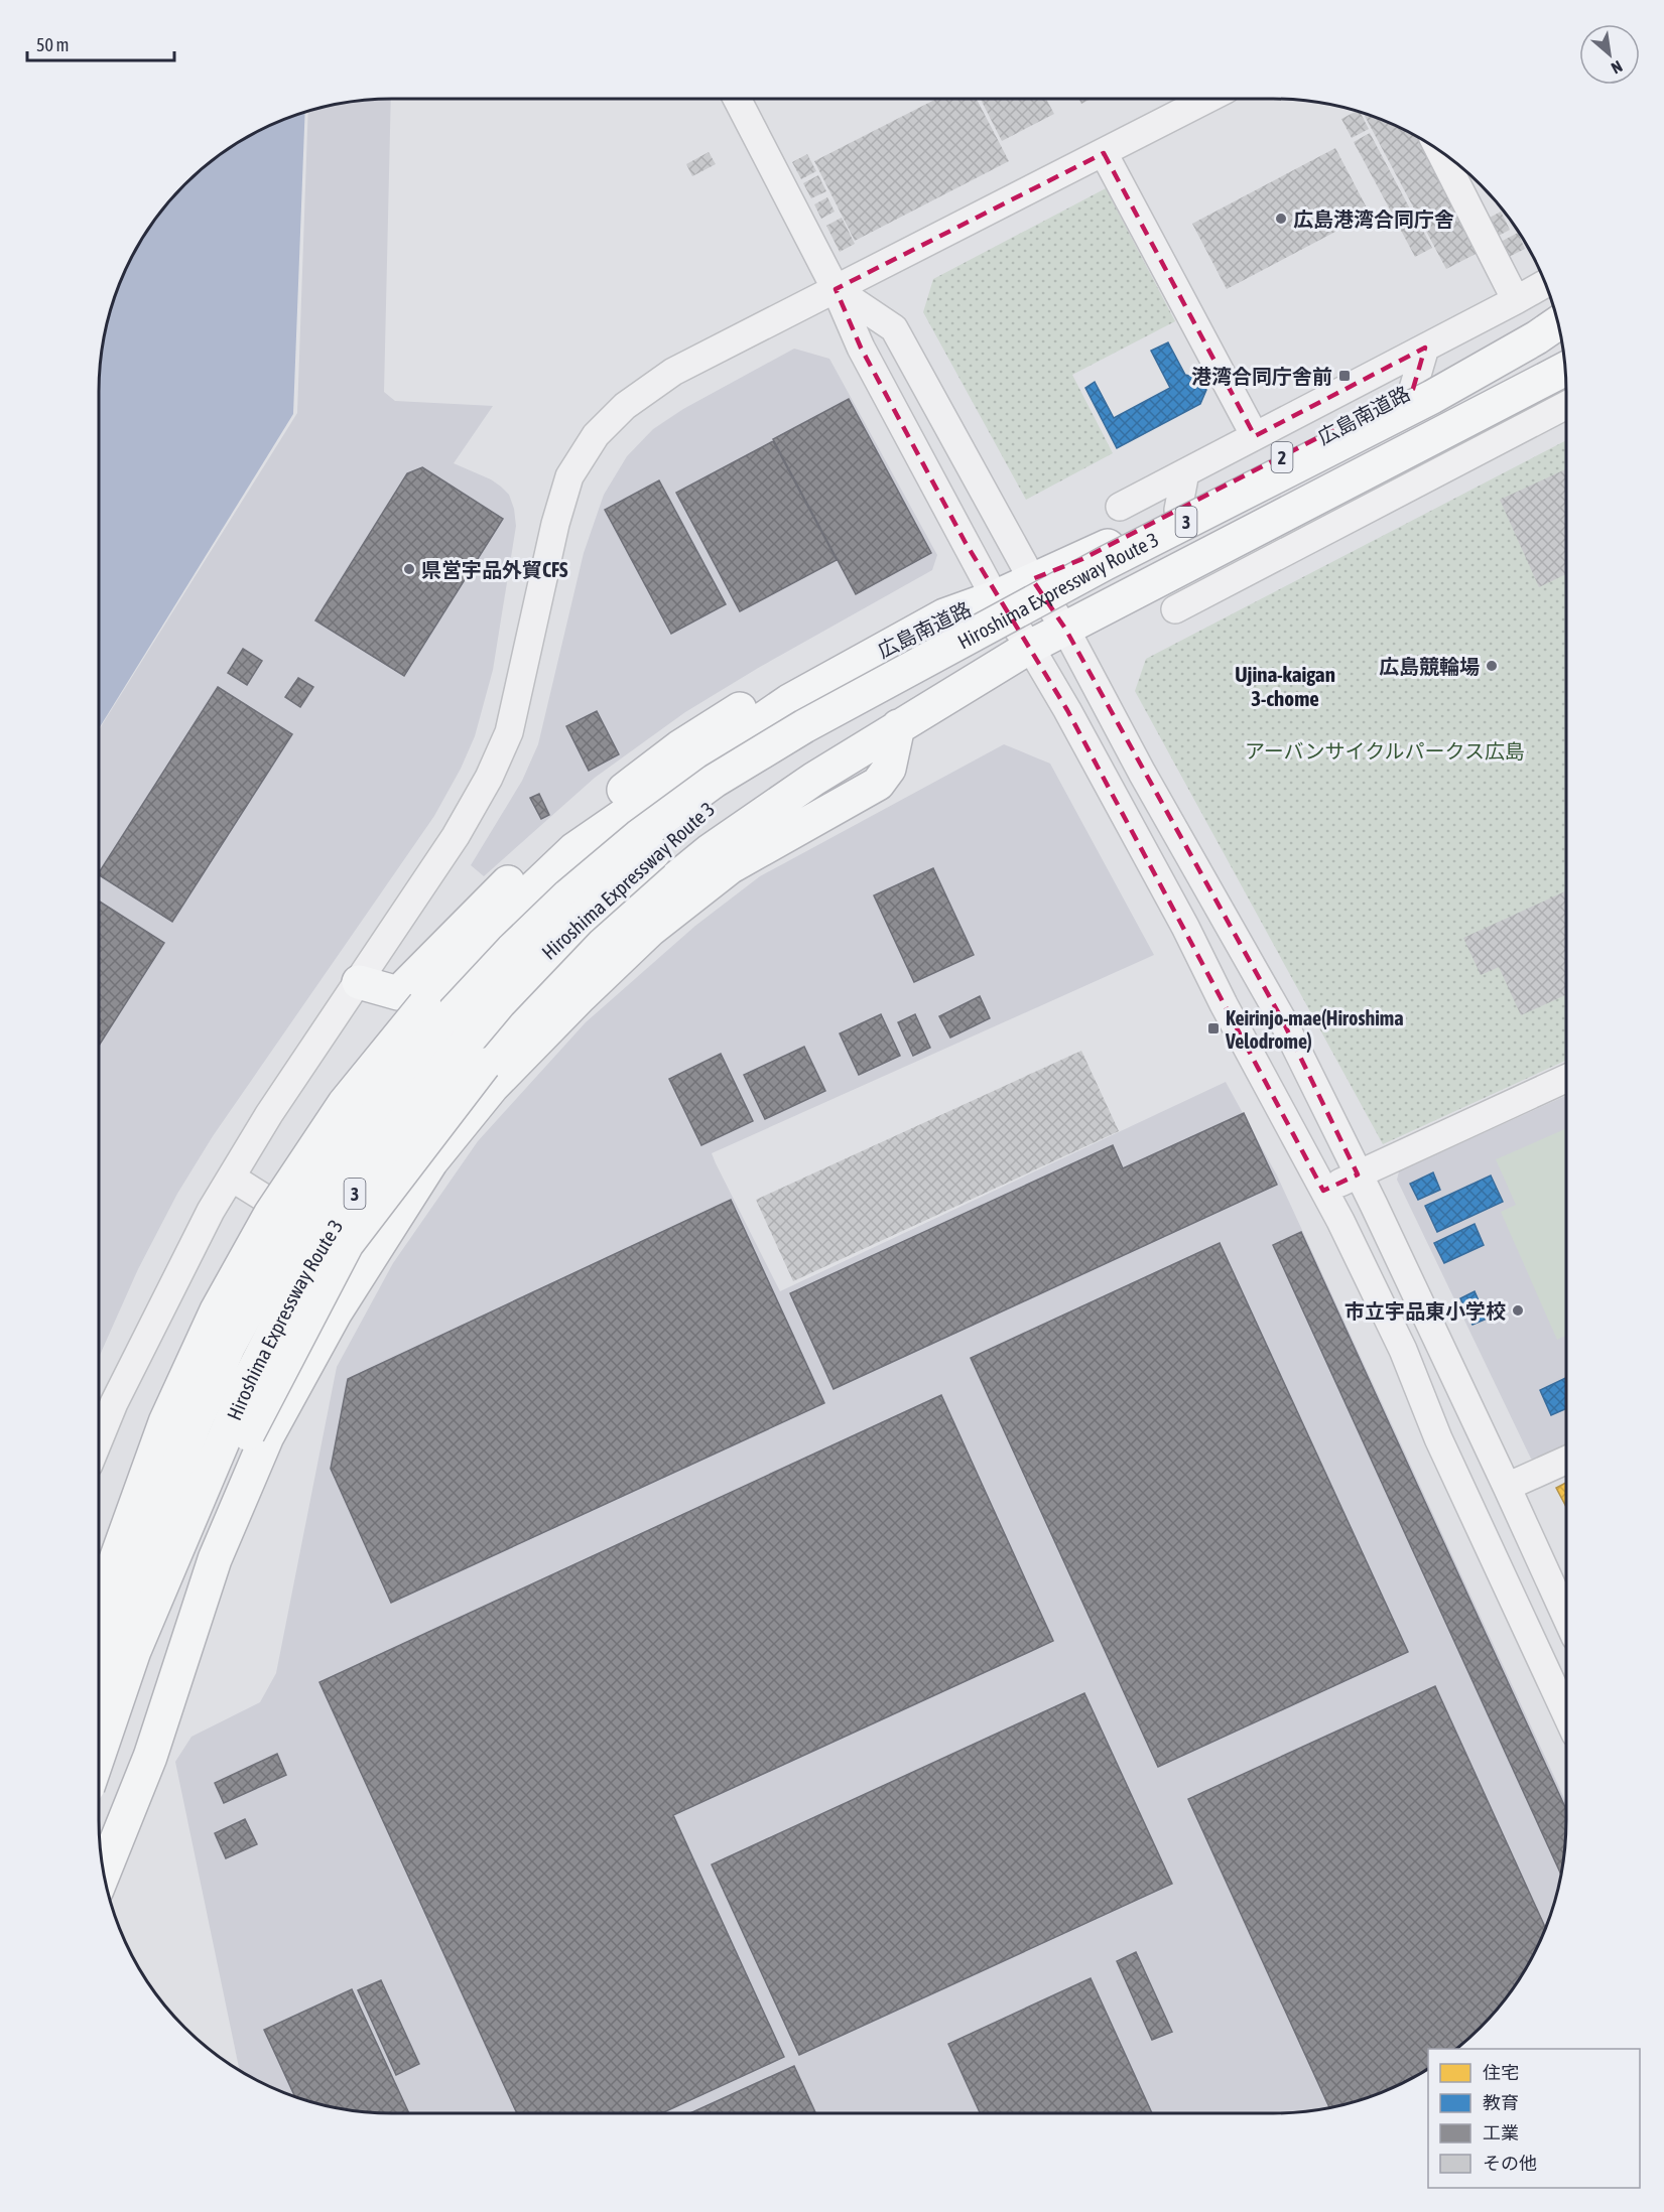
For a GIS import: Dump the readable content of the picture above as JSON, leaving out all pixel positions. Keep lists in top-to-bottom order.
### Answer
{
  "streets": {
    "highway": [
      "広島南道路",
      "2",
      "3",
      "Hiroshima Expressway Route 3"
    ]
  },
  "districts": ["Ujina-kaigan 3-chome"],
  "parks": ["アーバンサイクルパークス広島"],
  "places": {
    "other": [
      "広島港湾合同庁舎",
      "県営宇品外貿CFS",
      "広島競輪場",
      "市立宇品東小学校"
    ],
    "transit": ["港湾合同庁舎前", "Keirinjo-mae(Hiroshima Velodrome)"]
  },
  "legend": [
    "住宅",
    "教育",
    "工業",
    "その他"
  ],
  "scale_bar": "50 m",
  "north": "bottom right"
}
